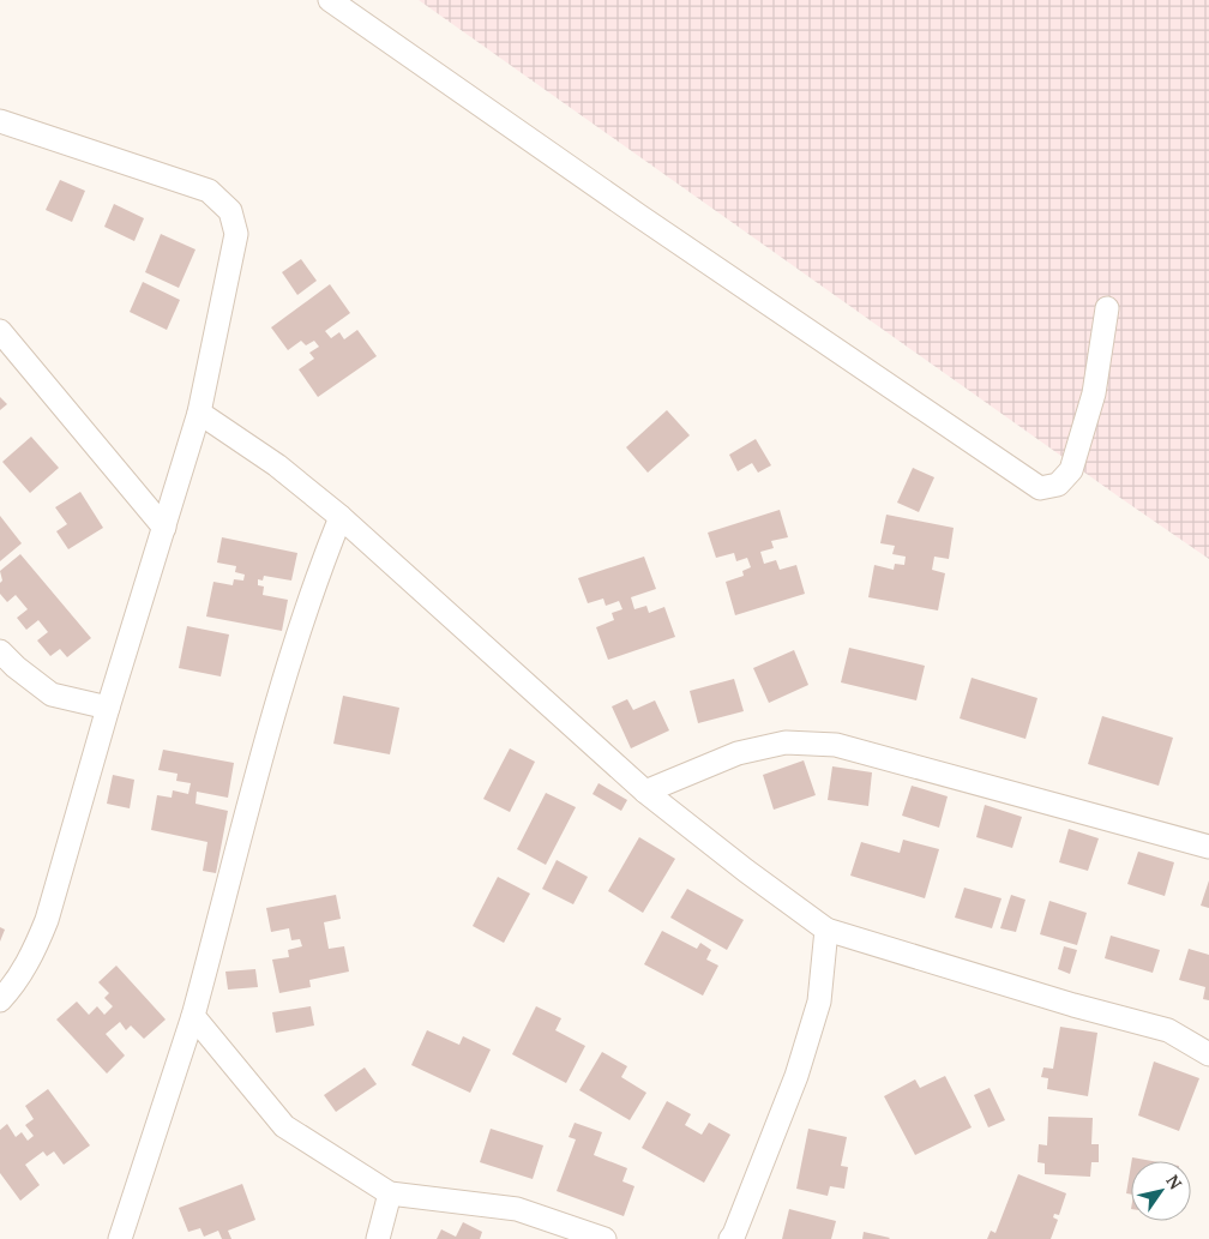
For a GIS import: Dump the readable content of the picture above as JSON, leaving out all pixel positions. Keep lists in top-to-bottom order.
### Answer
{
  "north": "top right"
}
